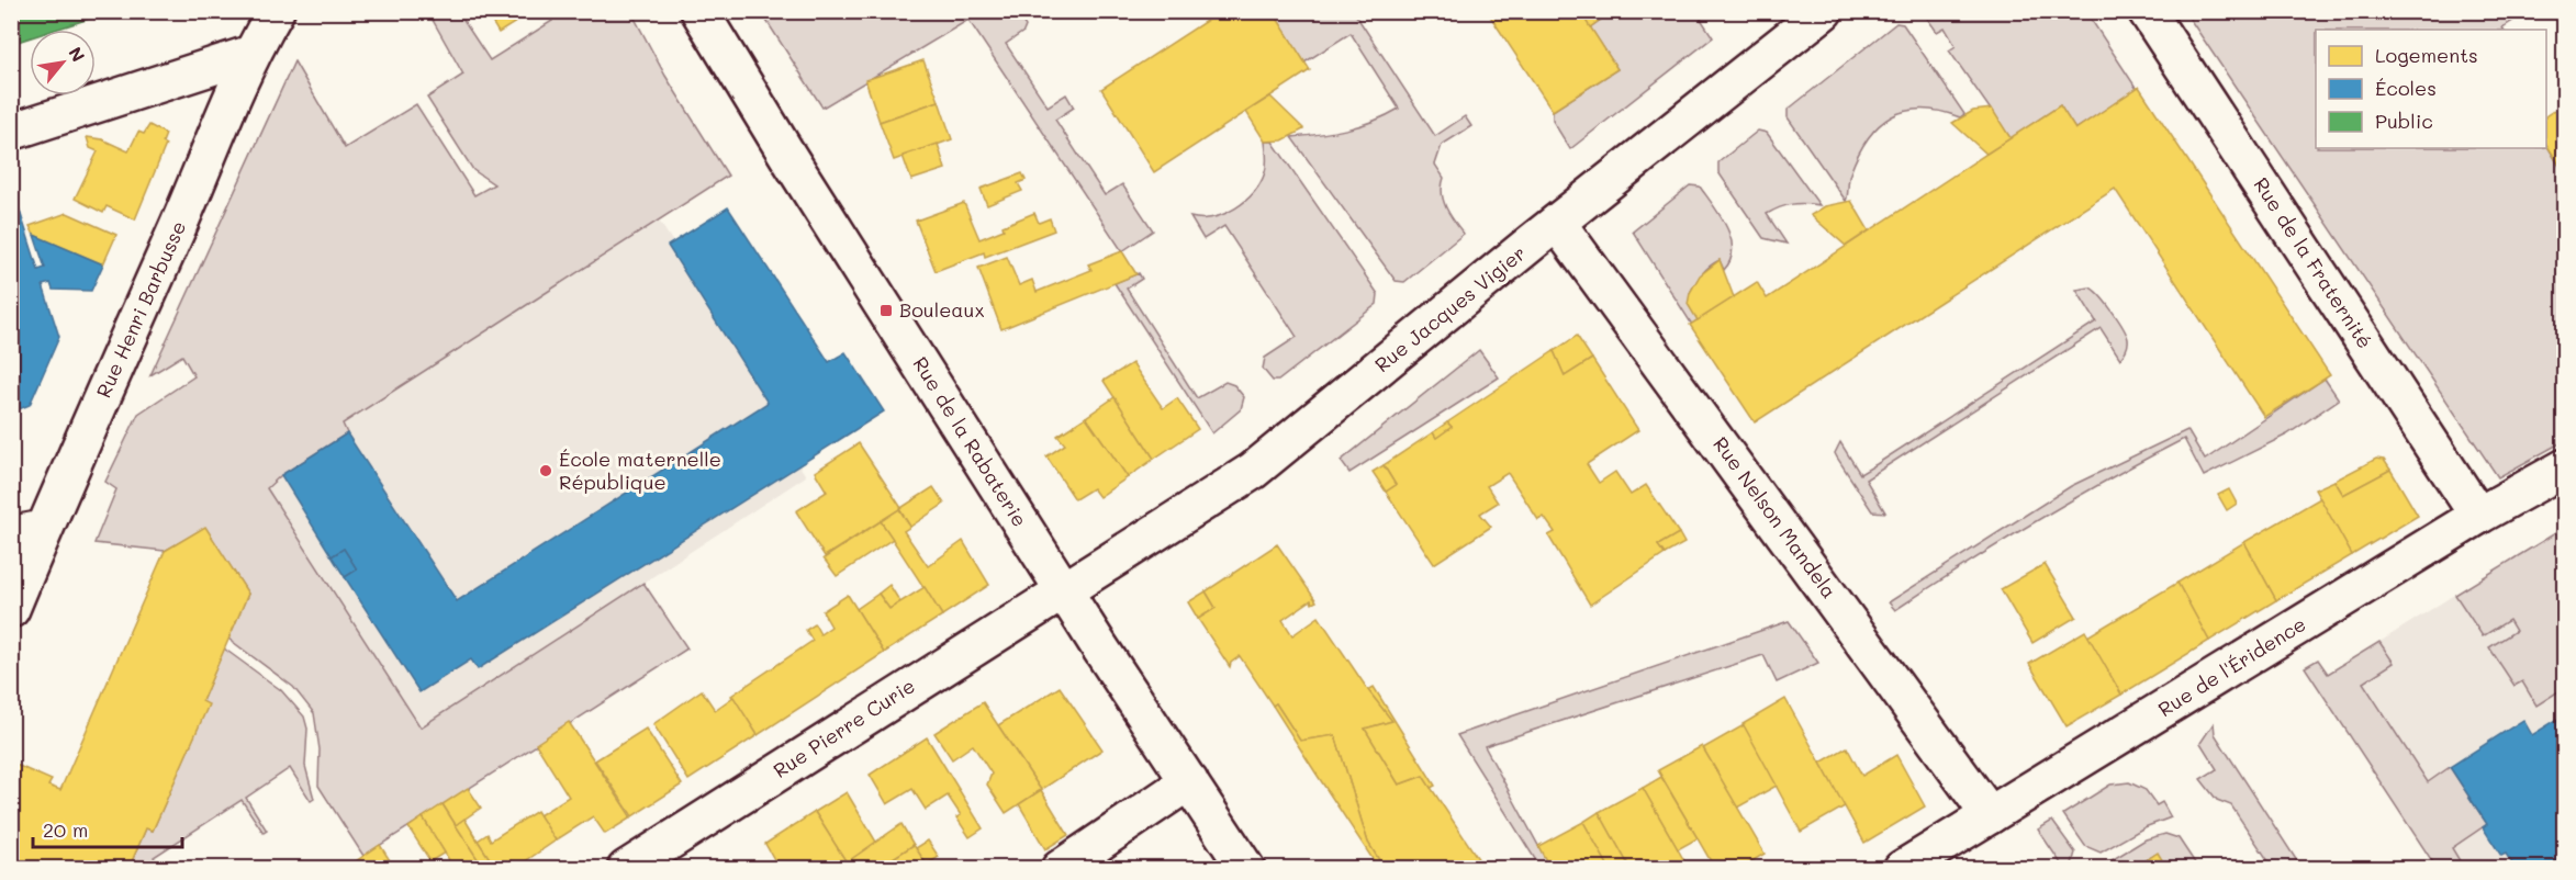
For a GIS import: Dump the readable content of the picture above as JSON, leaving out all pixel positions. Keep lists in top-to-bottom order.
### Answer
{
  "streets": {
    "street": [
      "Rue de la Fraternité",
      "Rue Henri Barbusse",
      "Rue Jacques Vigier",
      "Rue de la Rabaterie",
      "Rue Nelson Mandela",
      "Rue de l'Éridence",
      "Rue Pierre Curie"
    ]
  },
  "crossings": [
    ["Rue de la Fraternité", "Rue de l'Éridence"],
    ["Rue Jacques Vigier", "Rue de la Rabaterie"],
    ["Rue Jacques Vigier", "Rue Nelson Mandela"],
    ["Rue Jacques Vigier", "Rue Pierre Curie"],
    ["Rue de la Rabaterie", "Rue Pierre Curie"],
    ["Rue Nelson Mandela", "Rue de l'Éridence"]
  ],
  "places": {
    "transit": ["Bouleaux"],
    "other": ["École maternelle République"]
  },
  "legend": ["Logements", "Écoles", "Public"],
  "scale_bar": "20 m",
  "north": "top right"
}
